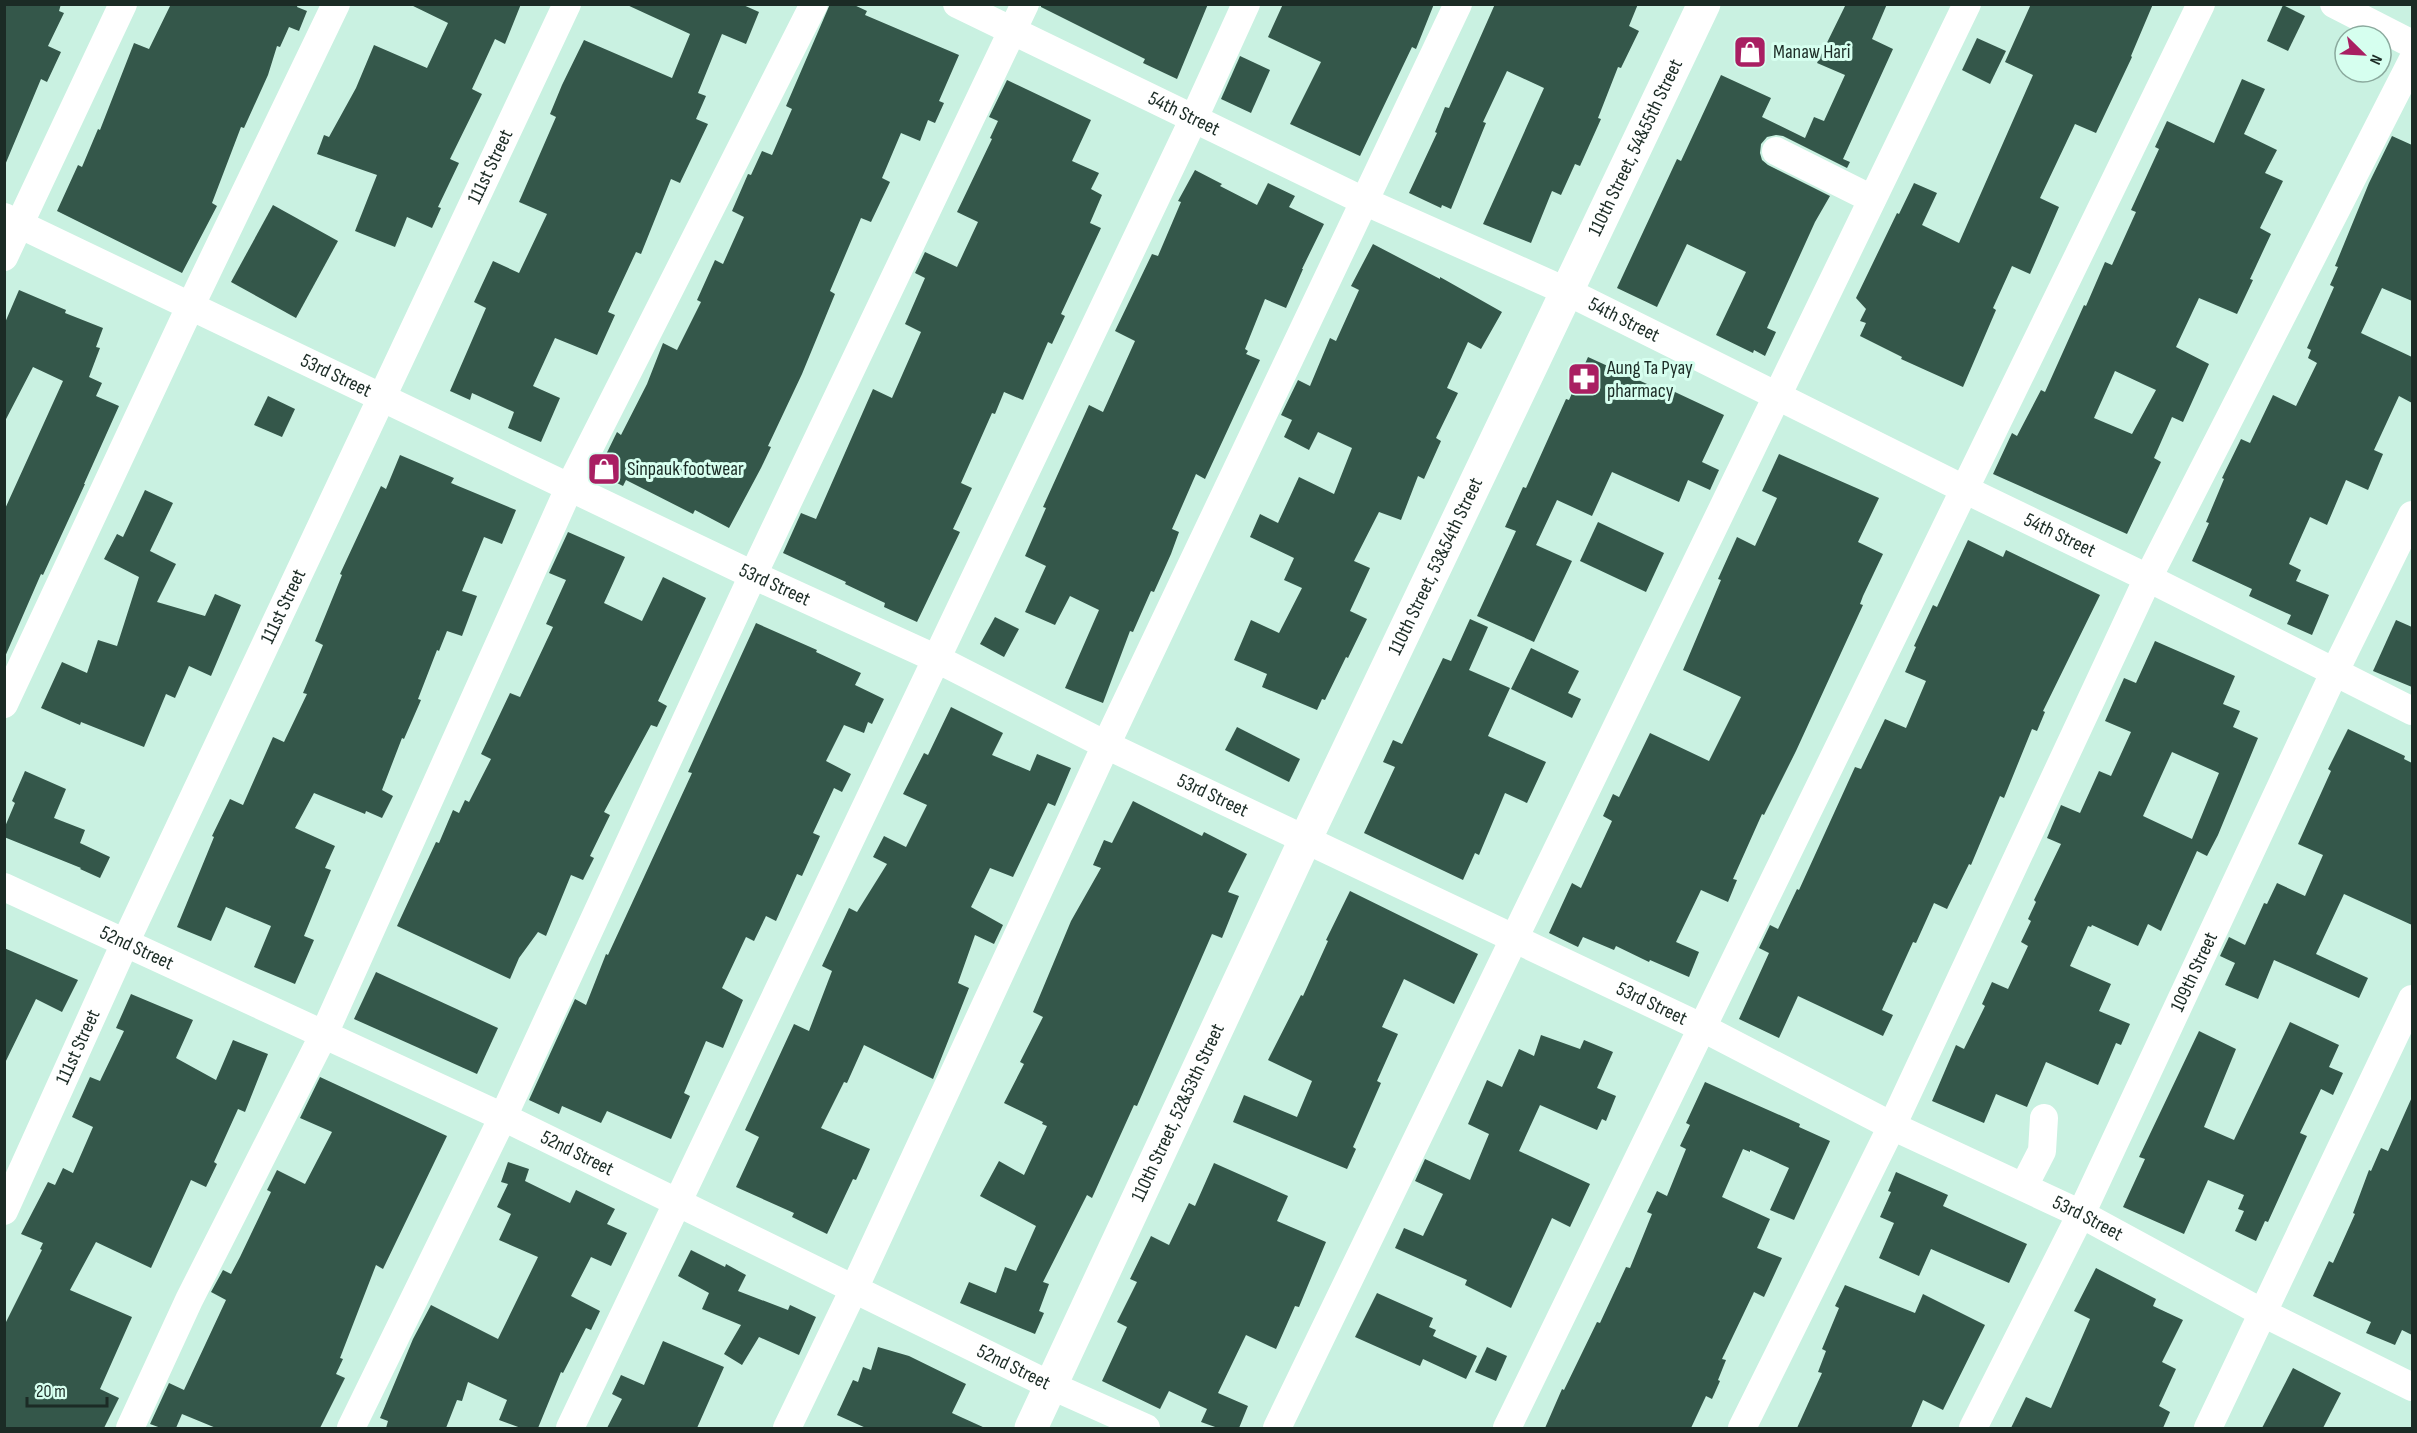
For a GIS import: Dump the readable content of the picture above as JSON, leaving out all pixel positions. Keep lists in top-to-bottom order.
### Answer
{
  "streets": {
    "main road": ["110th Street, 54&55th Street", "110th Street, 53&54th Street", "110th Street, 52&53th Street"],
    "street": [
      "54th Street",
      "111st Street",
      "53rd Street",
      "52nd Street",
      "109th Street"
    ]
  },
  "crossings": [
    ["54th Street", "110th Street, 54&55th Street"],
    ["54th Street", "110th Street, 53&54th Street"],
    ["54th Street", "109th Street"],
    ["110th Street, 54&55th Street", "110th Street, 53&54th Street"],
    ["111st Street", "53rd Street"],
    ["111st Street", "52nd Street"],
    ["53rd Street", "110th Street, 53&54th Street"],
    ["53rd Street", "109th Street"],
    ["53rd Street", "110th Street, 52&53th Street"],
    ["110th Street, 53&54th Street", "110th Street, 52&53th Street"],
    ["52nd Street", "110th Street, 52&53th Street"]
  ],
  "places": {
    "shop": ["Manaw Hari", "Sinpauk footwear"],
    "pharmacy": ["Aung Ta Pyay pharmacy"]
  },
  "scale_bar": "20 m",
  "north": "bottom right"
}
